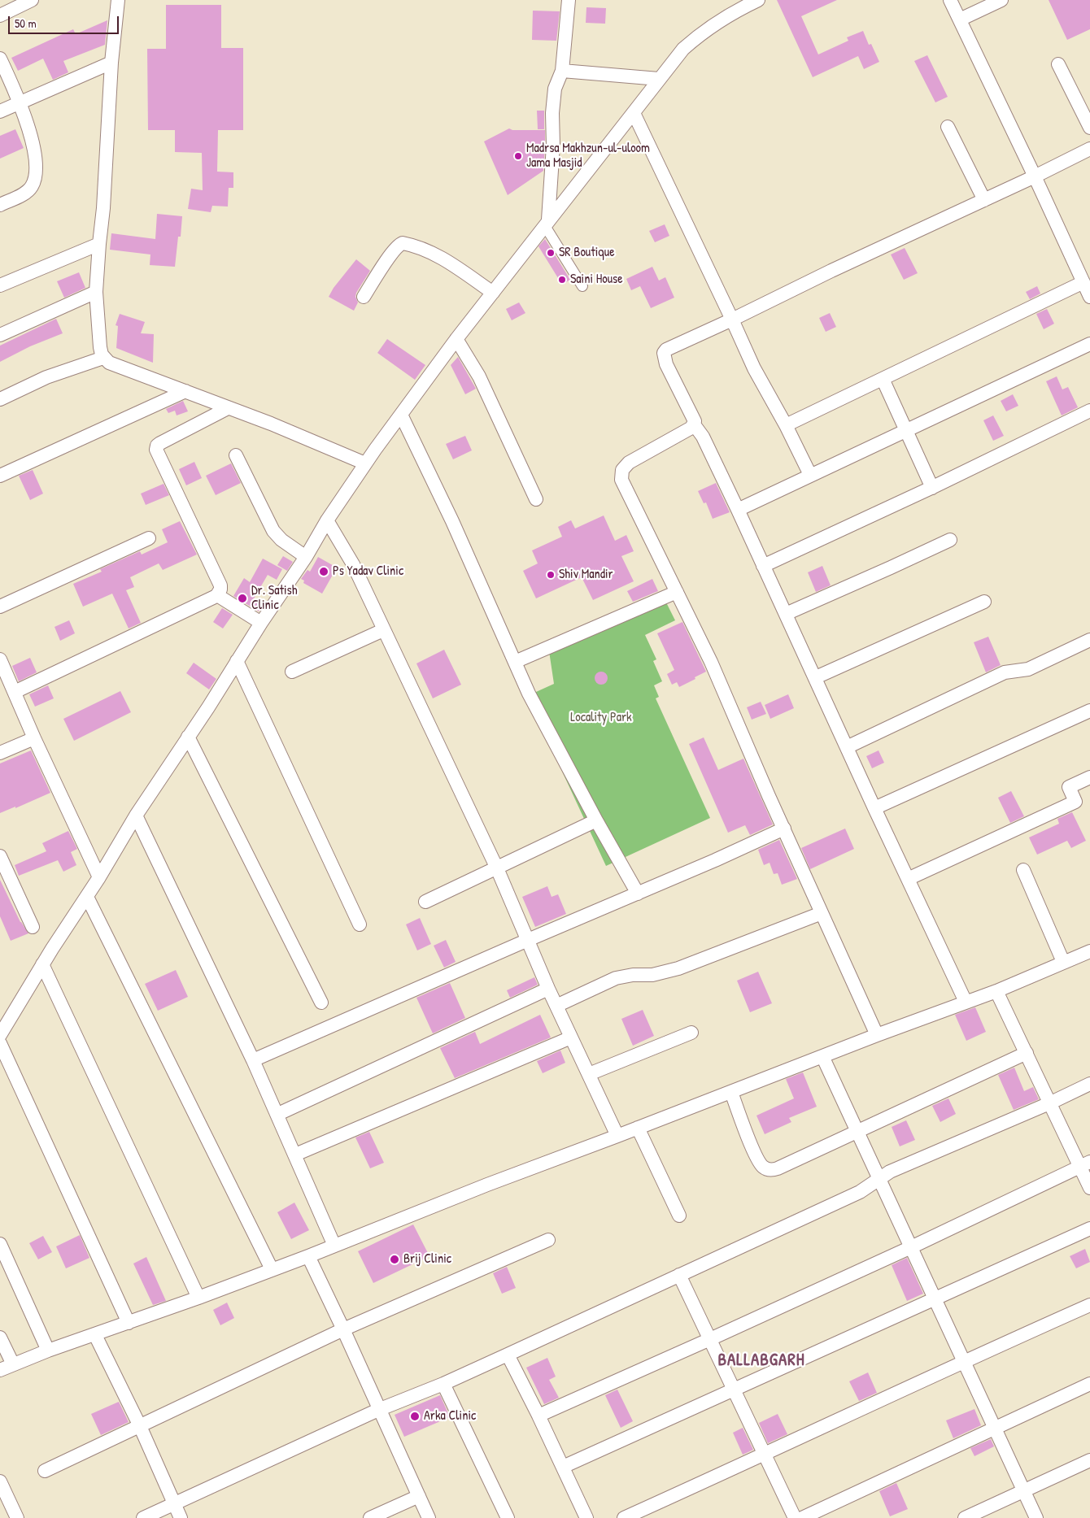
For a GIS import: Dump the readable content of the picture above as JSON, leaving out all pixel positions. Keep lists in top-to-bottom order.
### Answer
{
  "districts": ["BALLABGARH"],
  "parks": ["Locality Park"],
  "places": [
    "Madrsa Makhzun-ul-uloom Jama Masjid",
    "SR Boutique",
    "Saini House",
    "Ps Yadav Clinic",
    "Shiv Mandir",
    "Dr. Satish Clinic",
    "Brij Clinic",
    "Arka Clinic"
  ],
  "scale_bar": "50 m"
}
